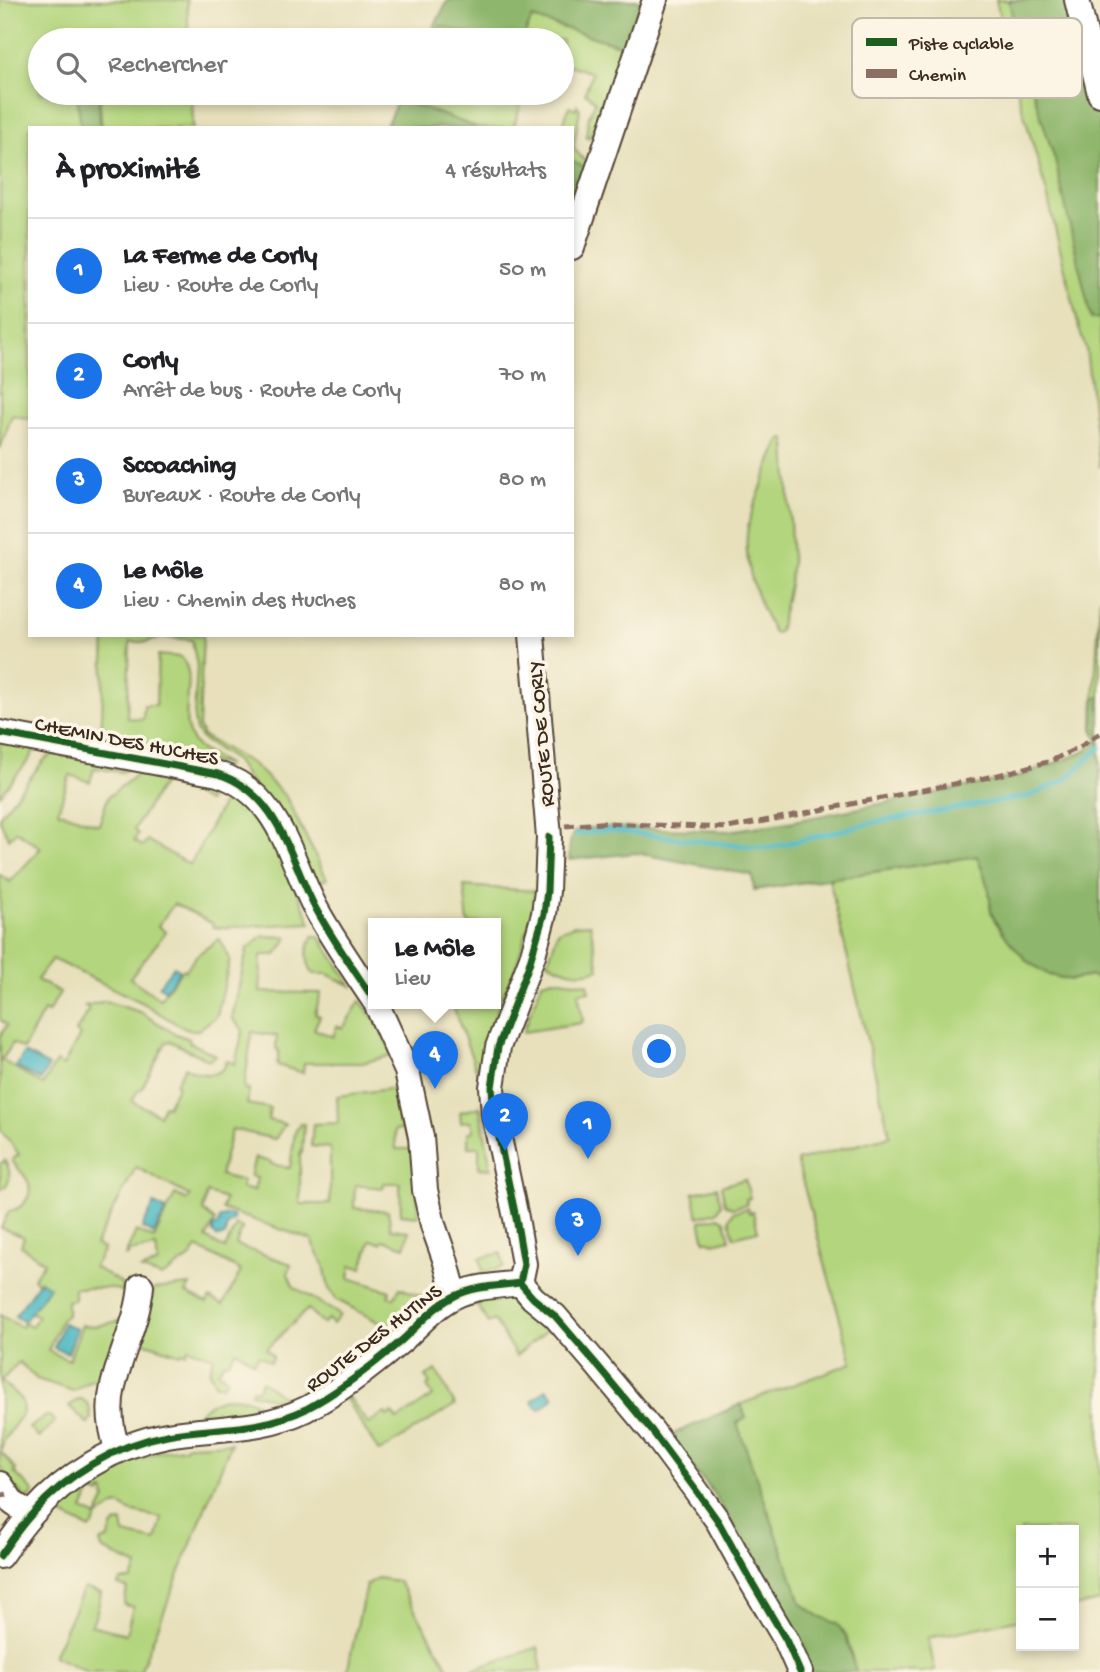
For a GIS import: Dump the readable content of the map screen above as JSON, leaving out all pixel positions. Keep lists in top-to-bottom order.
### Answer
{
  "streets": {
    "street": ["ROUTE DE CORLY", "CHEMIN DES HUCHES", "ROUTE DES HUTINS"]
  },
  "crossings": [
    ["ROUTE DE CORLY", "ROUTE DES HUTINS"],
    ["CHEMIN DES HUCHES", "ROUTE DES HUTINS"]
  ],
  "legend": ["Piste cyclable", "Chemin"],
  "page": {
    "search": "Rechercher",
    "heading": ["À proximité", "4 résultats"],
    "list": [
      {
        "mark": "1",
        "name": "La Ferme de Corly",
        "note": "Lieu · Route de Corly",
        "value": "50 m"
      },
      {
        "mark": "2",
        "name": "Corly",
        "note": "Arrêt de bus · Route de Corly",
        "value": "70 m"
      },
      {
        "mark": "3",
        "name": "Sccoaching",
        "note": "Bureaux · Route de Corly",
        "value": "80 m"
      },
      {
        "mark": "4",
        "name": "Le Môle",
        "note": "Lieu · Chemin des Huches",
        "value": "80 m"
      }
    ],
    "popup": ["Le Môle", "Lieu"],
    "pins": [
      "4",
      "2",
      "1",
      "3"
    ],
    "map_buttons": ["+", "−"]
  }
}
